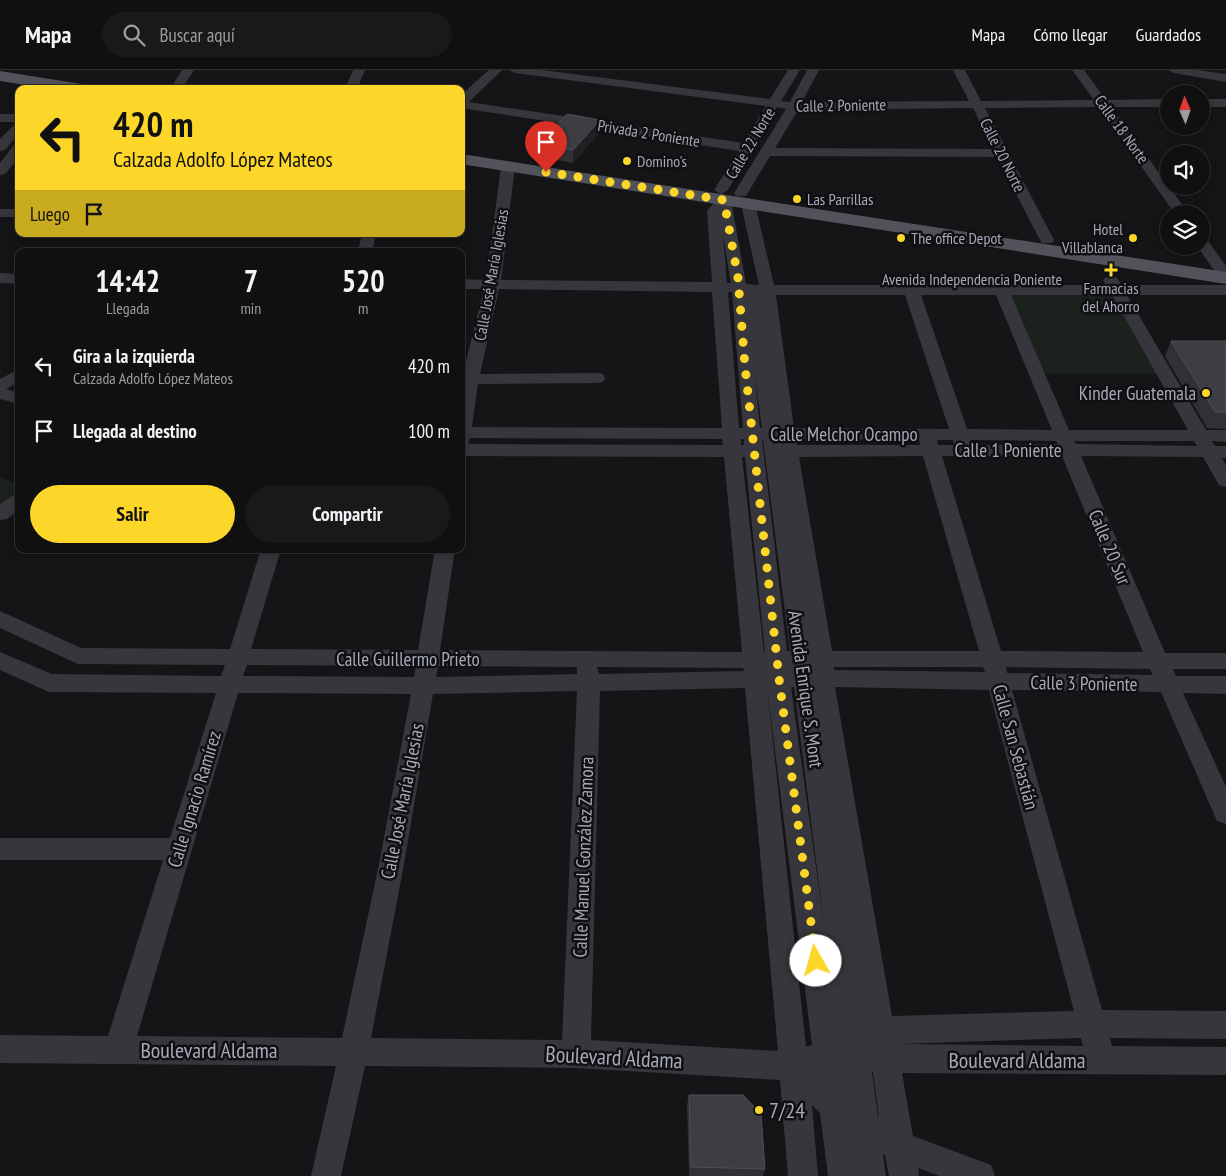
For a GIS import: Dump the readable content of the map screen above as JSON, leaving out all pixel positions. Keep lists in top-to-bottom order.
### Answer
{
  "streets": {
    "street": [
      "Calle 2 Poniente",
      "Calle 18 Norte",
      "Privada 2 Poniente",
      "Calle 22 Norte",
      "Calle 20 Norte",
      "Calle José María Iglesias",
      "Avenida Independencia Poniente",
      "Calle 1 Poniente",
      "Calle 20 Sur",
      "Calle Guillermo Prieto",
      "Calle 3 Poniente",
      "Avenida Enrique S. Mont",
      "Calle San Sebastián",
      "Calle Ignacio Ramírez",
      "Calle Manuel González Zamora",
      "Boulevard Aldama"
    ]
  },
  "crossings": [
    ["Calle 2 Poniente", "Calle 18 Norte"],
    ["Calle 2 Poniente", "Calle 22 Norte"],
    ["Calle 2 Poniente", "Calle 20 Norte"],
    ["Privada 2 Poniente", "Calle 22 Norte"],
    ["Calle José María Iglesias", "Avenida Independencia Poniente"],
    ["Calle José María Iglesias", "Calle Guillermo Prieto"],
    ["Calle José María Iglesias", "Boulevard Aldama"],
    ["Avenida Independencia Poniente", "Calle 20 Sur"],
    ["Avenida Independencia Poniente", "Avenida Enrique S. Mont"],
    ["Calle 1 Poniente", "Calle 20 Sur"],
    ["Calle 1 Poniente", "Avenida Enrique S. Mont"],
    ["Calle 1 Poniente", "Calle San Sebastián"],
    ["Calle 20 Sur", "Calle 3 Poniente"],
    ["Calle Guillermo Prieto", "Calle 3 Poniente"],
    ["Calle Guillermo Prieto", "Avenida Enrique S. Mont"],
    ["Calle Guillermo Prieto", "Calle Ignacio Ramírez"],
    ["Calle Guillermo Prieto", "Calle Manuel González Zamora"],
    ["Calle 3 Poniente", "Avenida Enrique S. Mont"],
    ["Calle 3 Poniente", "Calle San Sebastián"],
    ["Avenida Enrique S. Mont", "Boulevard Aldama"],
    ["Calle San Sebastián", "Boulevard Aldama"],
    ["Calle Ignacio Ramírez", "Boulevard Aldama"],
    ["Calle Manuel González Zamora", "Boulevard Aldama"]
  ],
  "places": {
    "other": [
      "Domino's",
      "Las Parrillas",
      "The office Depot",
      "Hotel Villablanca",
      "Kinder Guatemala",
      "7/24"
    ],
    "health": ["Farmacias del Ahorro"]
  },
  "north": "top",
  "page": {
    "header": "Mapa",
    "search": "Buscar aquí",
    "nav": ["Mapa", "Cómo llegar", "Guardados"],
    "turn": ["420 m", "Calzada Adolfo López Mateos"],
    "then": "Luego",
    "eta": [
      "14:42",
      "Llegada",
      "7",
      "min",
      "520",
      "m"
    ],
    "list": [
      {
        "name": "Gira a la izquierda",
        "note": "Calzada Adolfo López Mateos",
        "value": "420 m"
      },
      {
        "name": "Llegada al destino",
        "value": "100 m"
      }
    ],
    "buttons": ["Salir", "Compartir"]
  }
}
